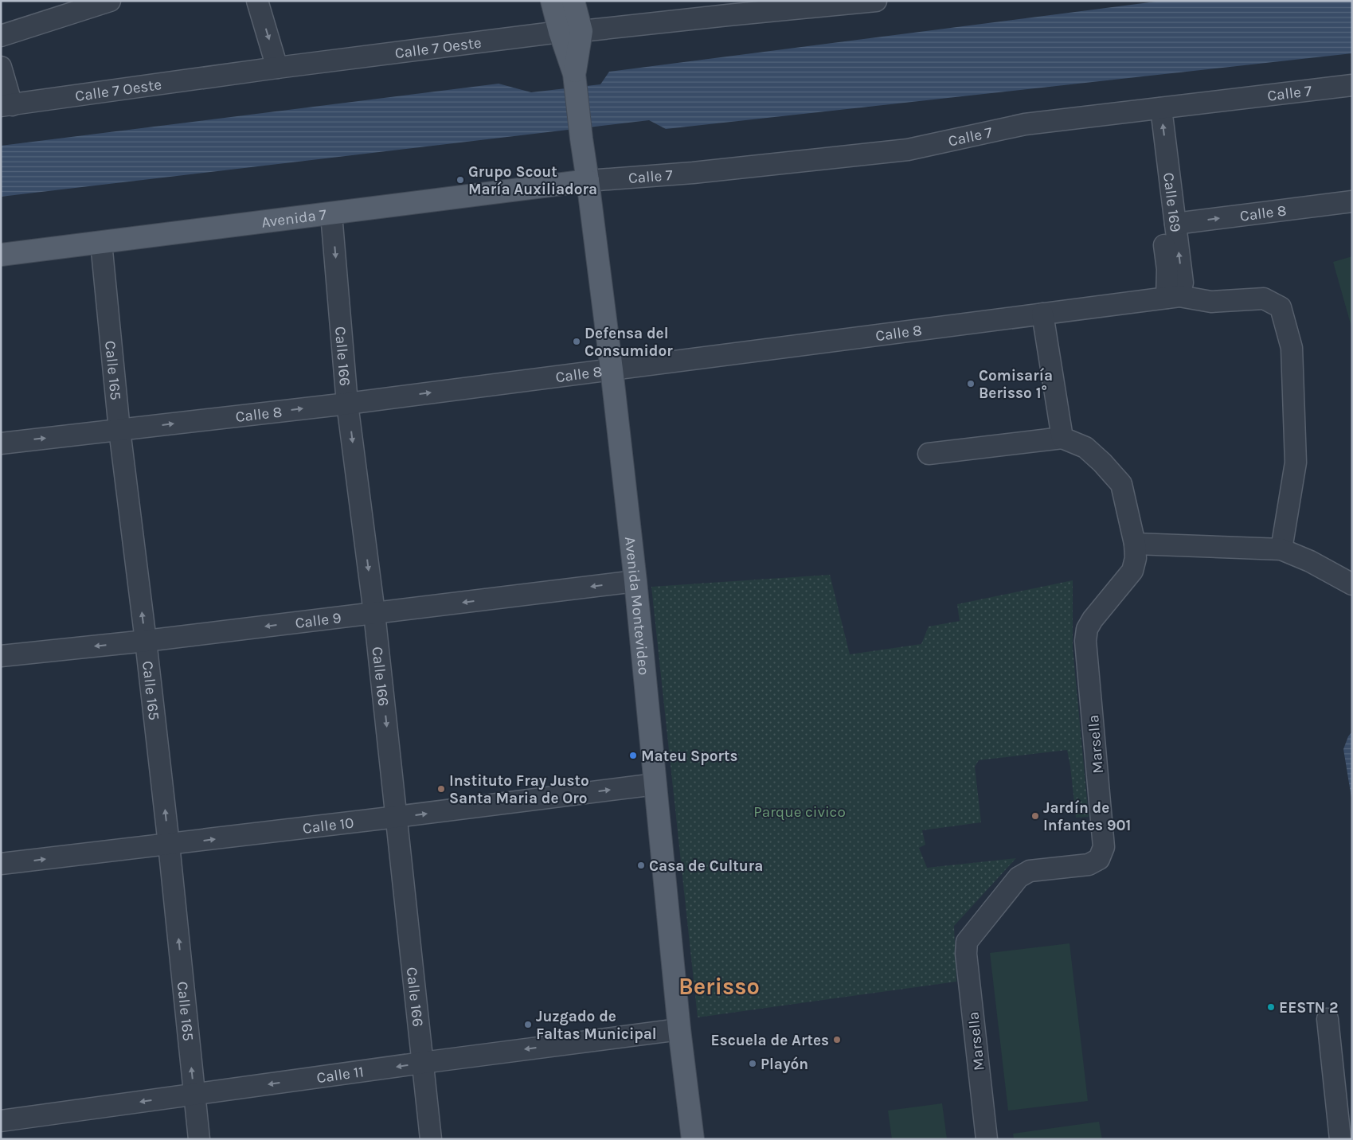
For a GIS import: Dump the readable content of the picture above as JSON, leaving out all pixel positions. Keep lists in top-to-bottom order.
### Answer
{
  "streets": {
    "main road": ["Avenida 7", "Avenida Montevideo"],
    "street": [
      "Calle 7 Oeste",
      "Calle 7",
      "Calle 169",
      "Calle 8",
      "Calle 166",
      "Calle 165",
      "Calle 9",
      "Marsella",
      "Calle 10",
      "Calle 11"
    ]
  },
  "crossings": [
    ["Calle 7 Oeste", "Avenida Montevideo"],
    ["Calle 7", "Calle 169"],
    ["Calle 7", "Avenida 7"],
    ["Calle 7", "Avenida Montevideo"],
    ["Calle 169", "Calle 8"],
    ["Calle 8", "Calle 166"],
    ["Calle 8", "Calle 165"],
    ["Calle 8", "Avenida Montevideo"],
    ["Avenida 7", "Calle 166"],
    ["Avenida 7", "Calle 165"],
    ["Avenida 7", "Avenida Montevideo"],
    ["Calle 166", "Calle 9"],
    ["Calle 166", "Calle 10"],
    ["Calle 166", "Calle 11"],
    ["Calle 165", "Calle 9"],
    ["Calle 165", "Calle 10"],
    ["Calle 165", "Calle 11"],
    ["Avenida Montevideo", "Calle 9"],
    ["Avenida Montevideo", "Calle 10"],
    ["Avenida Montevideo", "Calle 11"]
  ],
  "one_way": [
    "Calle 8",
    "Calle 166",
    "Calle 165",
    "Calle 9",
    "Calle 10",
    "Calle 11"
  ],
  "districts": ["Berisso"],
  "parks": ["Parque civico"],
  "places": [
    "Grupo Scout María Auxiliadora",
    "Defensa del Consumidor",
    "Comisaría Berisso 1°",
    "Mateu Sports",
    "Instituto Fray Justo Santa Maria de Oro",
    "Jardín de Infantes 901",
    "Casa de Cultura",
    "EESTN 2",
    "Juzgado de Faltas Municipal",
    "Escuela de Artes",
    "Playón"
  ]
}
